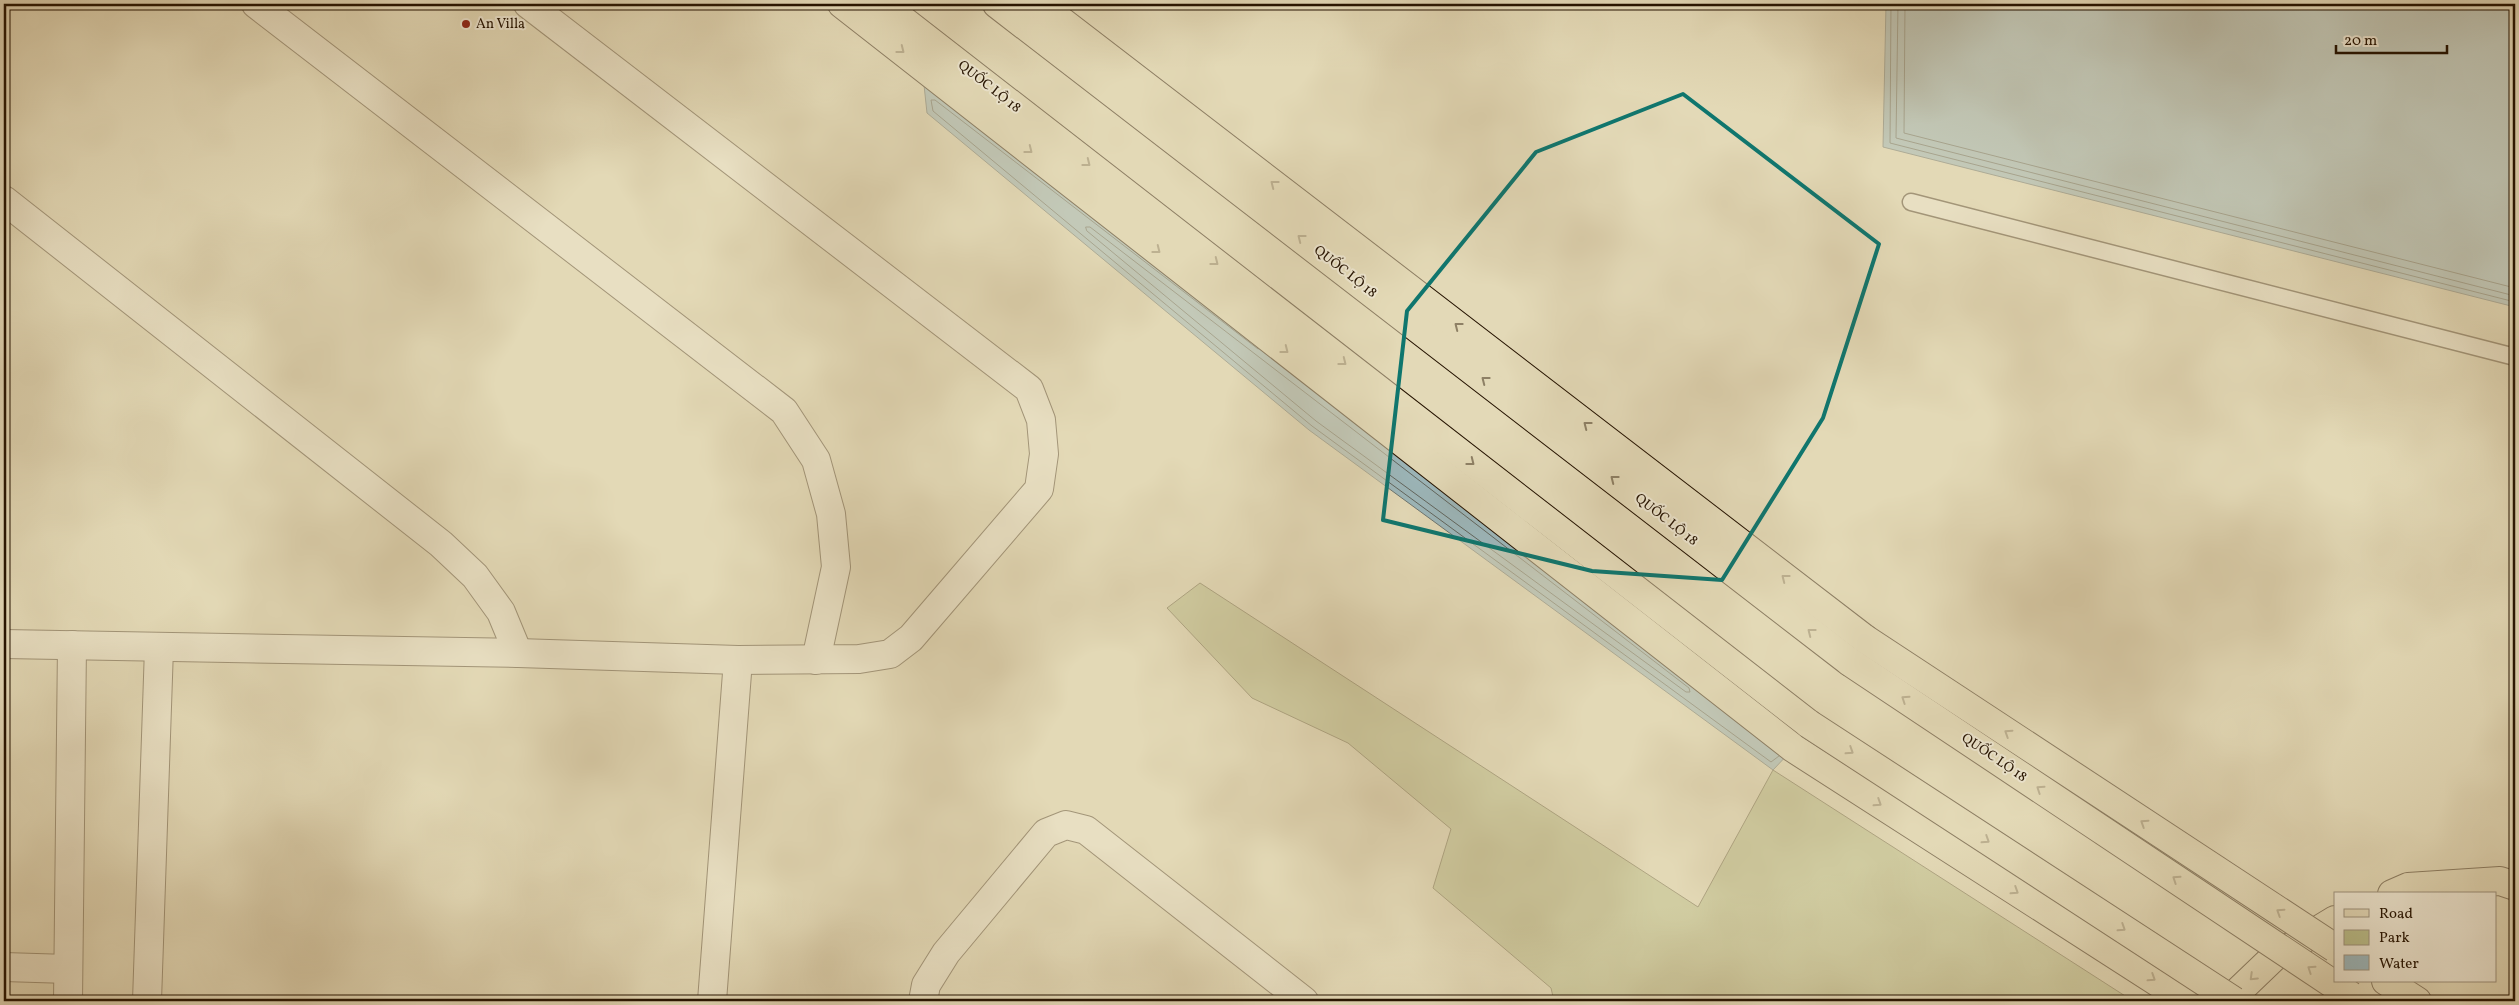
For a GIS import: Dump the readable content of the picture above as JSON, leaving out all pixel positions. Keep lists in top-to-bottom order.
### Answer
{
  "streets": {
    "main road": ["QUỐC LỘ 18"]
  },
  "places": ["An Villa"],
  "legend": ["Road", "Park", "Water"],
  "scale_bar": "20 m"
}
